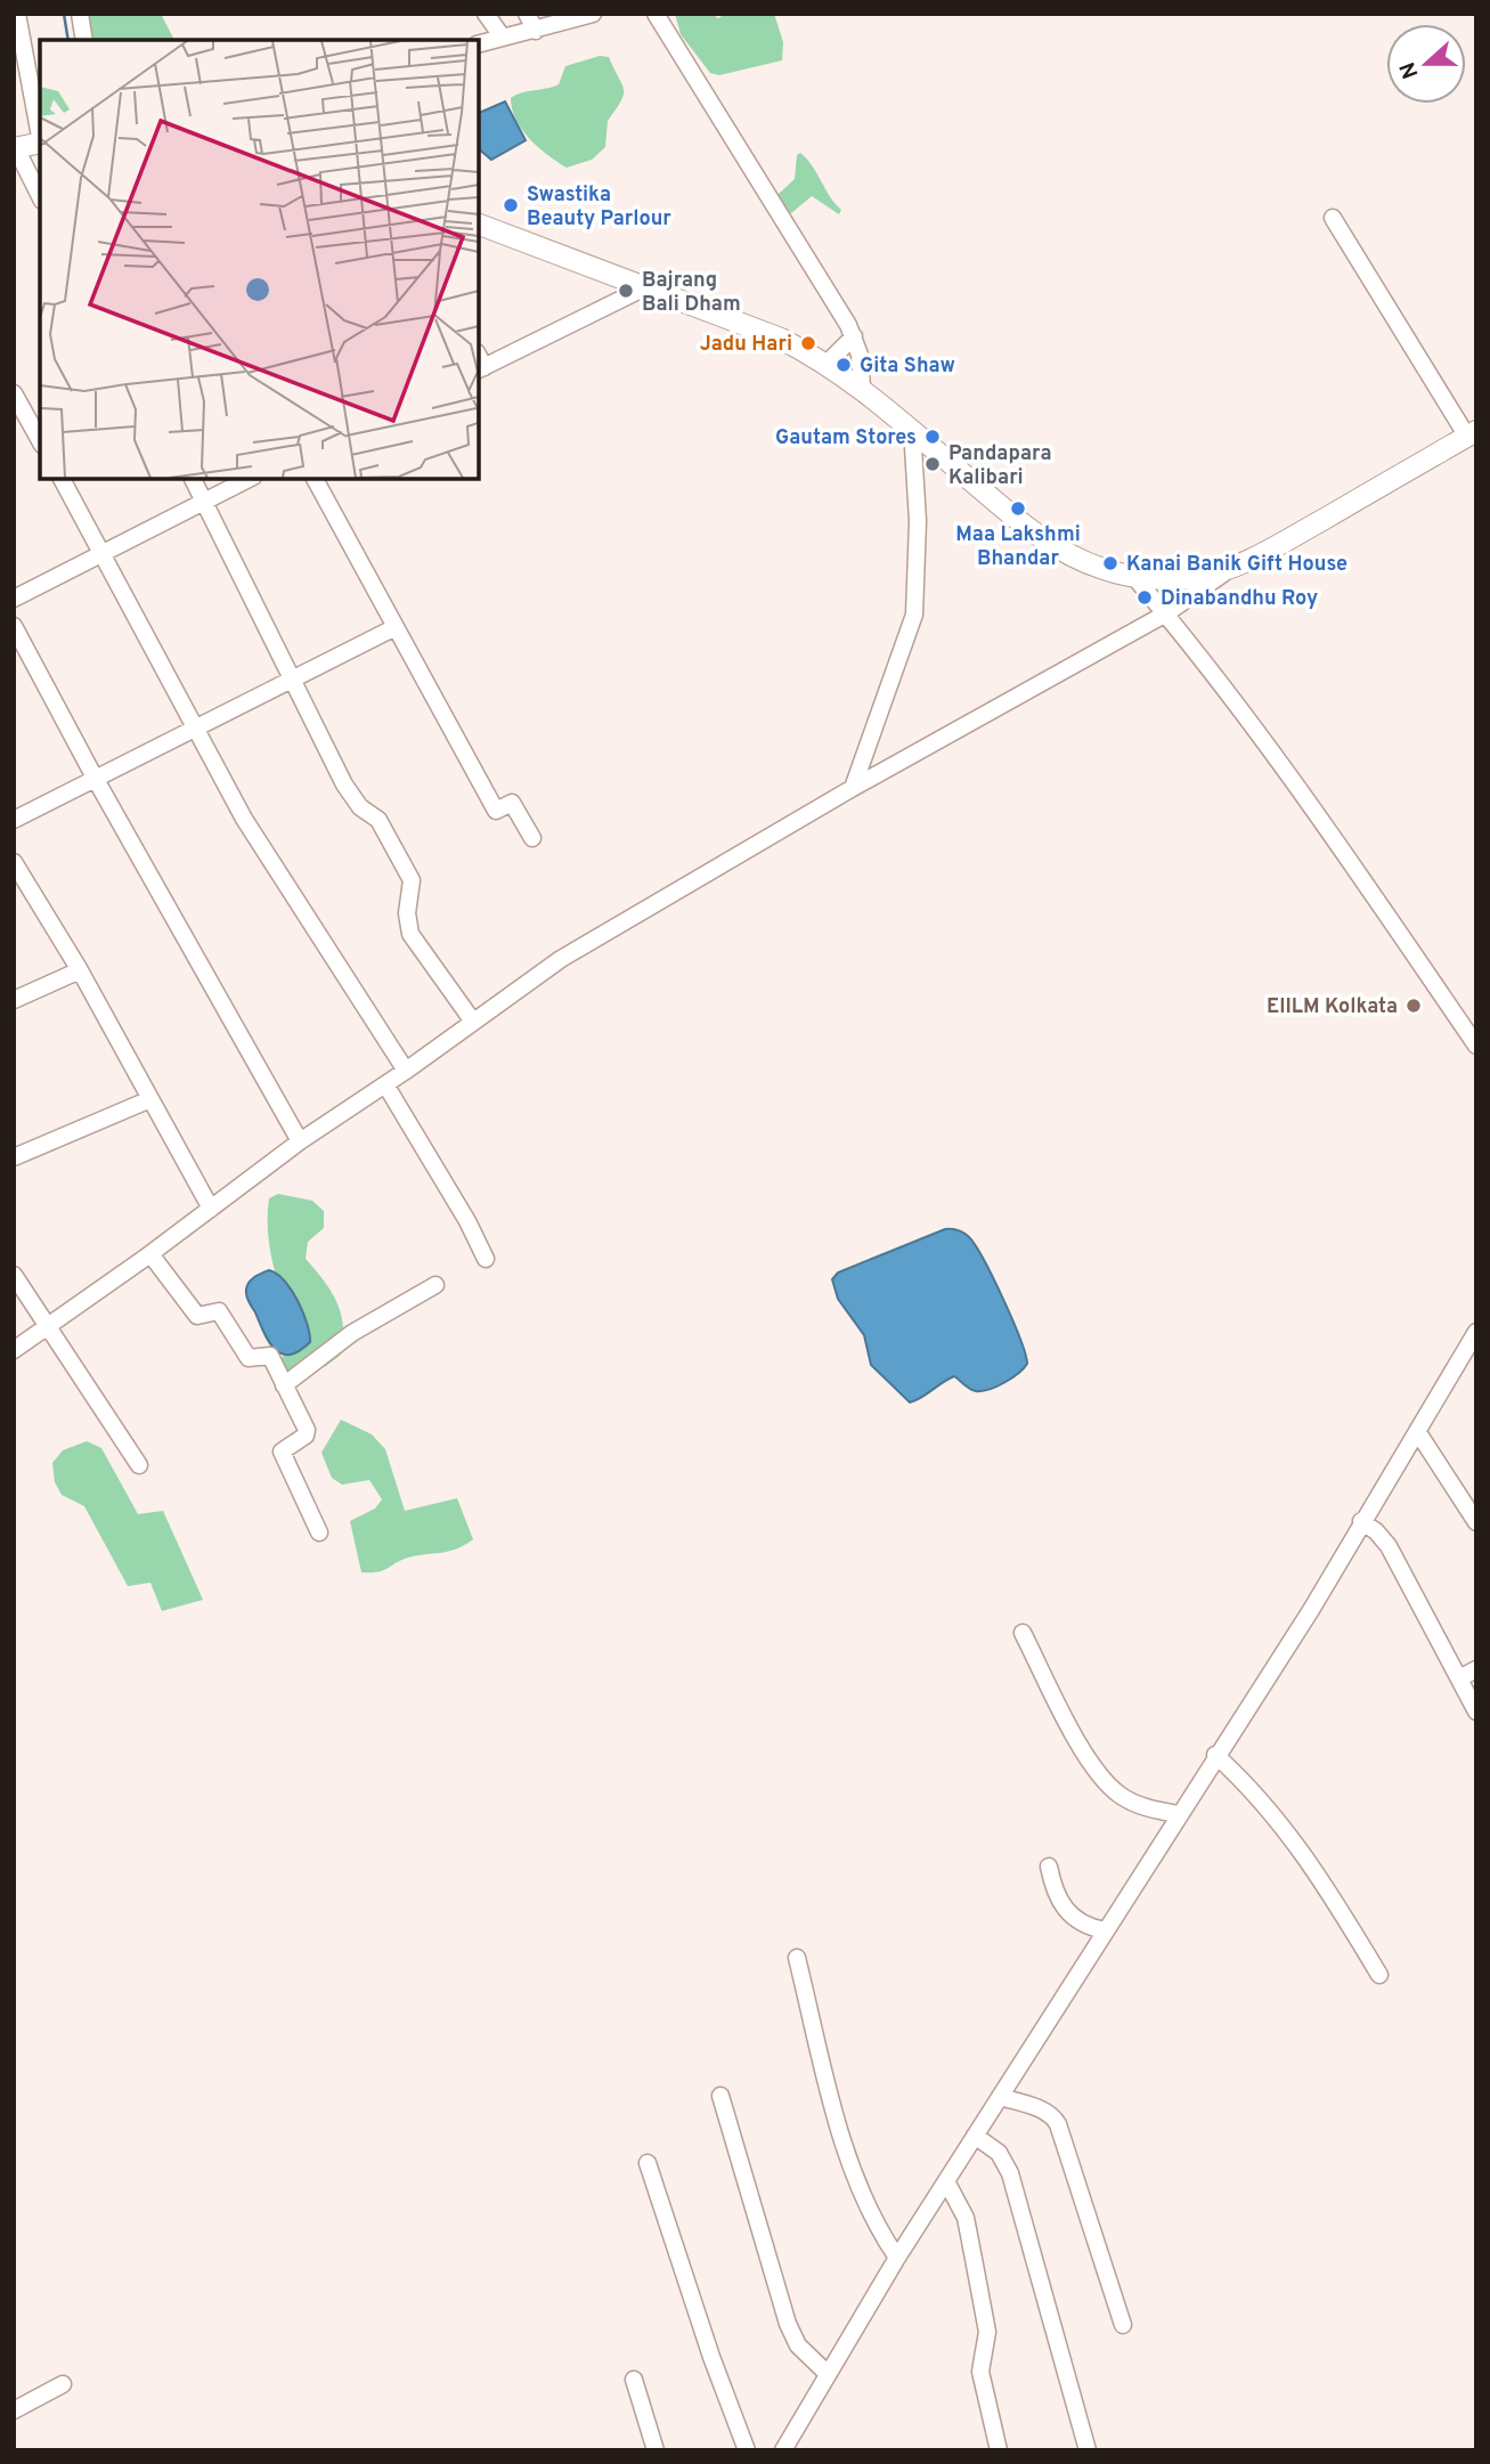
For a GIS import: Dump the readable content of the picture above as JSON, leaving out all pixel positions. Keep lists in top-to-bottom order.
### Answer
{
  "places": [
    "Swastika Beauty Parlour",
    "Bajrang Bali Dham",
    "Jadu Hari",
    "Gita Shaw",
    "Gautam Stores",
    "Pandapara Kalibari",
    "Maa Lakshmi Bhandar",
    "Kanai Banik Gift House",
    "Dinabandhu Roy",
    "EIILM Kolkata"
  ],
  "north": "left"
}
